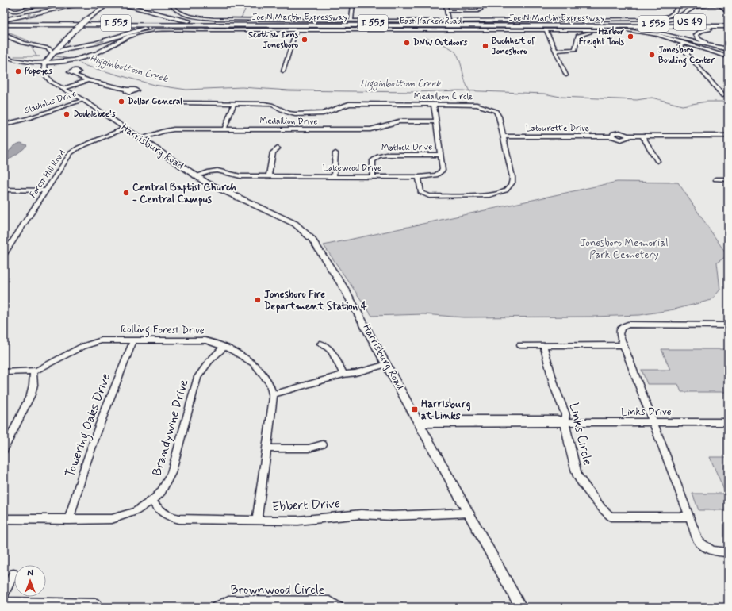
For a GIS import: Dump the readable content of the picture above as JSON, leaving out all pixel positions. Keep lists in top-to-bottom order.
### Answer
{
  "streets": {
    "highway": ["Joe N Martin Expressway", "US 49", "I 555"],
    "main road": ["Harrisburg Road"],
    "street": [
      "East Parker Road",
      "Medallion Circle",
      "Gladiolus Drive",
      "Medallion Drive",
      "Latourette Drive",
      "Matlock Drive",
      "Lakewood Drive",
      "Forest Hill Road",
      "Rolling Forest Drive",
      "Links Drive",
      "Towering Oaks Drive",
      "Brandywine Drive",
      "Links Circle",
      "Ebbert Drive",
      "Brownwood Circle"
    ]
  },
  "crossings": [
    ["Joe N Martin Expressway", "US 49"],
    ["East Parker Road", "Harrisburg Road"],
    ["Medallion Circle", "Latourette Drive"],
    ["Medallion Circle", "Lakewood Drive"],
    ["Gladiolus Drive", "Harrisburg Road"],
    ["Medallion Drive", "Harrisburg Road"],
    ["Medallion Drive", "Lakewood Drive"],
    ["Harrisburg Road", "Lakewood Drive"],
    ["Harrisburg Road", "Forest Hill Road"],
    ["Harrisburg Road", "Links Drive"],
    ["Harrisburg Road", "Ebbert Drive"],
    ["Matlock Drive", "Lakewood Drive"],
    ["Rolling Forest Drive", "Towering Oaks Drive"],
    ["Rolling Forest Drive", "Brandywine Drive"],
    ["Rolling Forest Drive", "Ebbert Drive"],
    ["Links Drive", "Links Circle"],
    ["Towering Oaks Drive", "Brandywine Drive"],
    ["Brandywine Drive", "Ebbert Drive"]
  ],
  "water": ["Higginbottom Creek"],
  "parks": ["Jonesboro Memorial Park Cemetery"],
  "places": {
    "other": [
      "Harbor Freight Tools",
      "Scottish Inns Jonesboro",
      "DNW Outdoors",
      "Buchheit of Jonesboro",
      "Jonesboro Bowling Center",
      "Popeyes",
      "Dollar General",
      "Doublebee's",
      "Central Baptist Church - Central Campus",
      "Jonesboro Fire Department Station 4"
    ],
    "transit": ["Harrisburg at Links"]
  },
  "north": "top"
}
